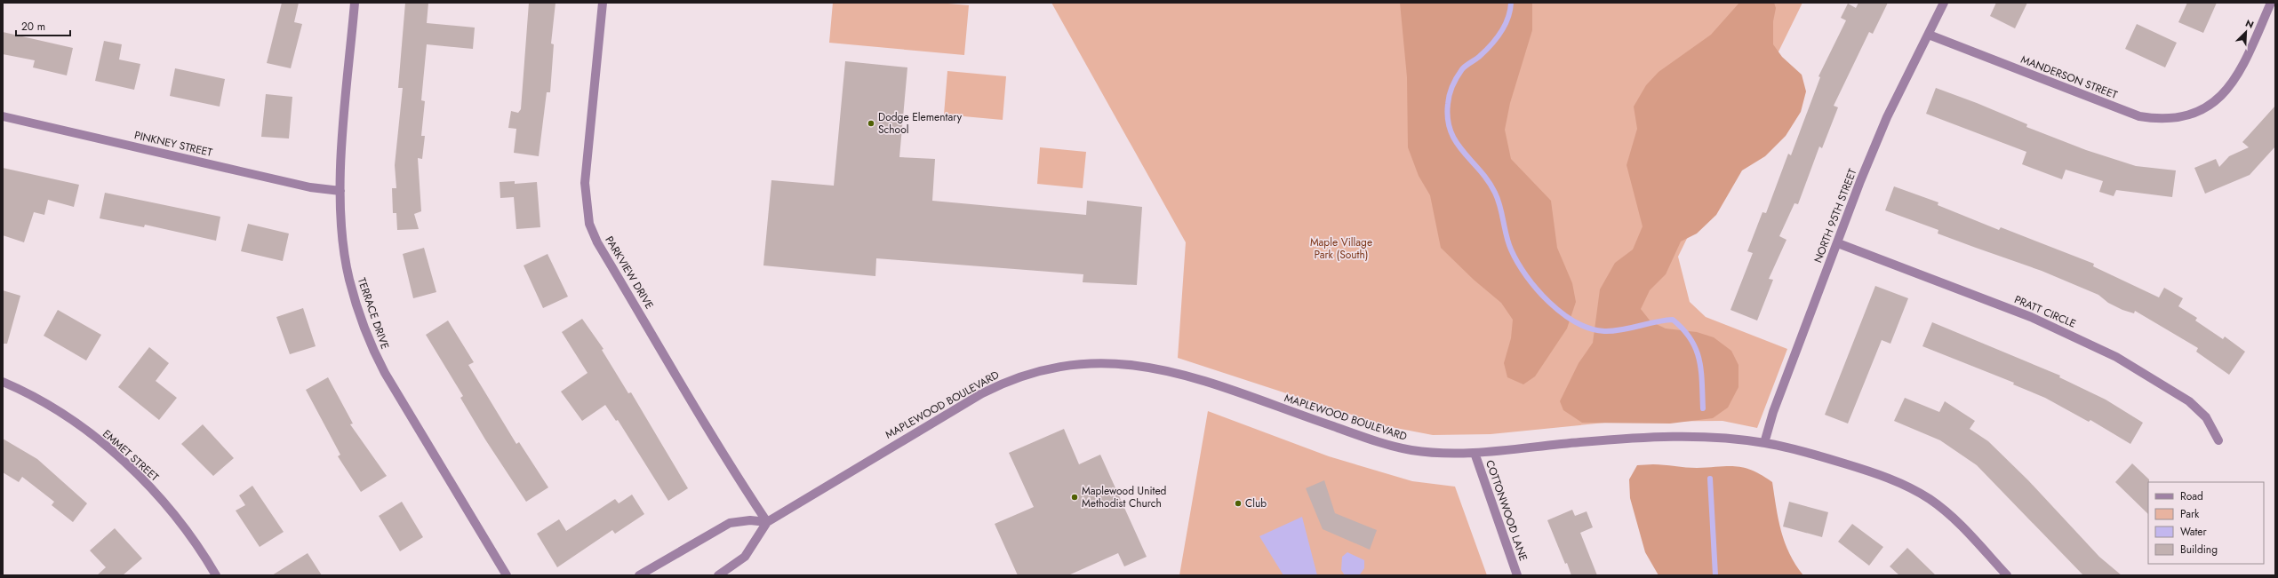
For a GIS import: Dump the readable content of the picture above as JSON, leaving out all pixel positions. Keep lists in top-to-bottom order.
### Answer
{
  "streets": {
    "street": [
      "MANDERSON STREET",
      "PINKNEY STREET",
      "NORTH 95TH STREET",
      "PARKVIEW DRIVE",
      "PRATT CIRCLE",
      "TERRACE DRIVE",
      "MAPLEWOOD BOULEVARD",
      "EMMET STREET",
      "COTTONWOOD LANE"
    ]
  },
  "crossings": [
    ["MANDERSON STREET", "NORTH 95TH STREET"],
    ["PINKNEY STREET", "TERRACE DRIVE"],
    ["NORTH 95TH STREET", "PRATT CIRCLE"],
    ["NORTH 95TH STREET", "MAPLEWOOD BOULEVARD"],
    ["PARKVIEW DRIVE", "MAPLEWOOD BOULEVARD"],
    ["MAPLEWOOD BOULEVARD", "COTTONWOOD LANE"]
  ],
  "parks": ["Maple Village Park (South)"],
  "places": ["Dodge Elementary School", "Maplewood United Methodist Church", "Club"],
  "legend": [
    "Road",
    "Park",
    "Water",
    "Building"
  ],
  "scale_bar": "20 m",
  "north": "top right"
}
